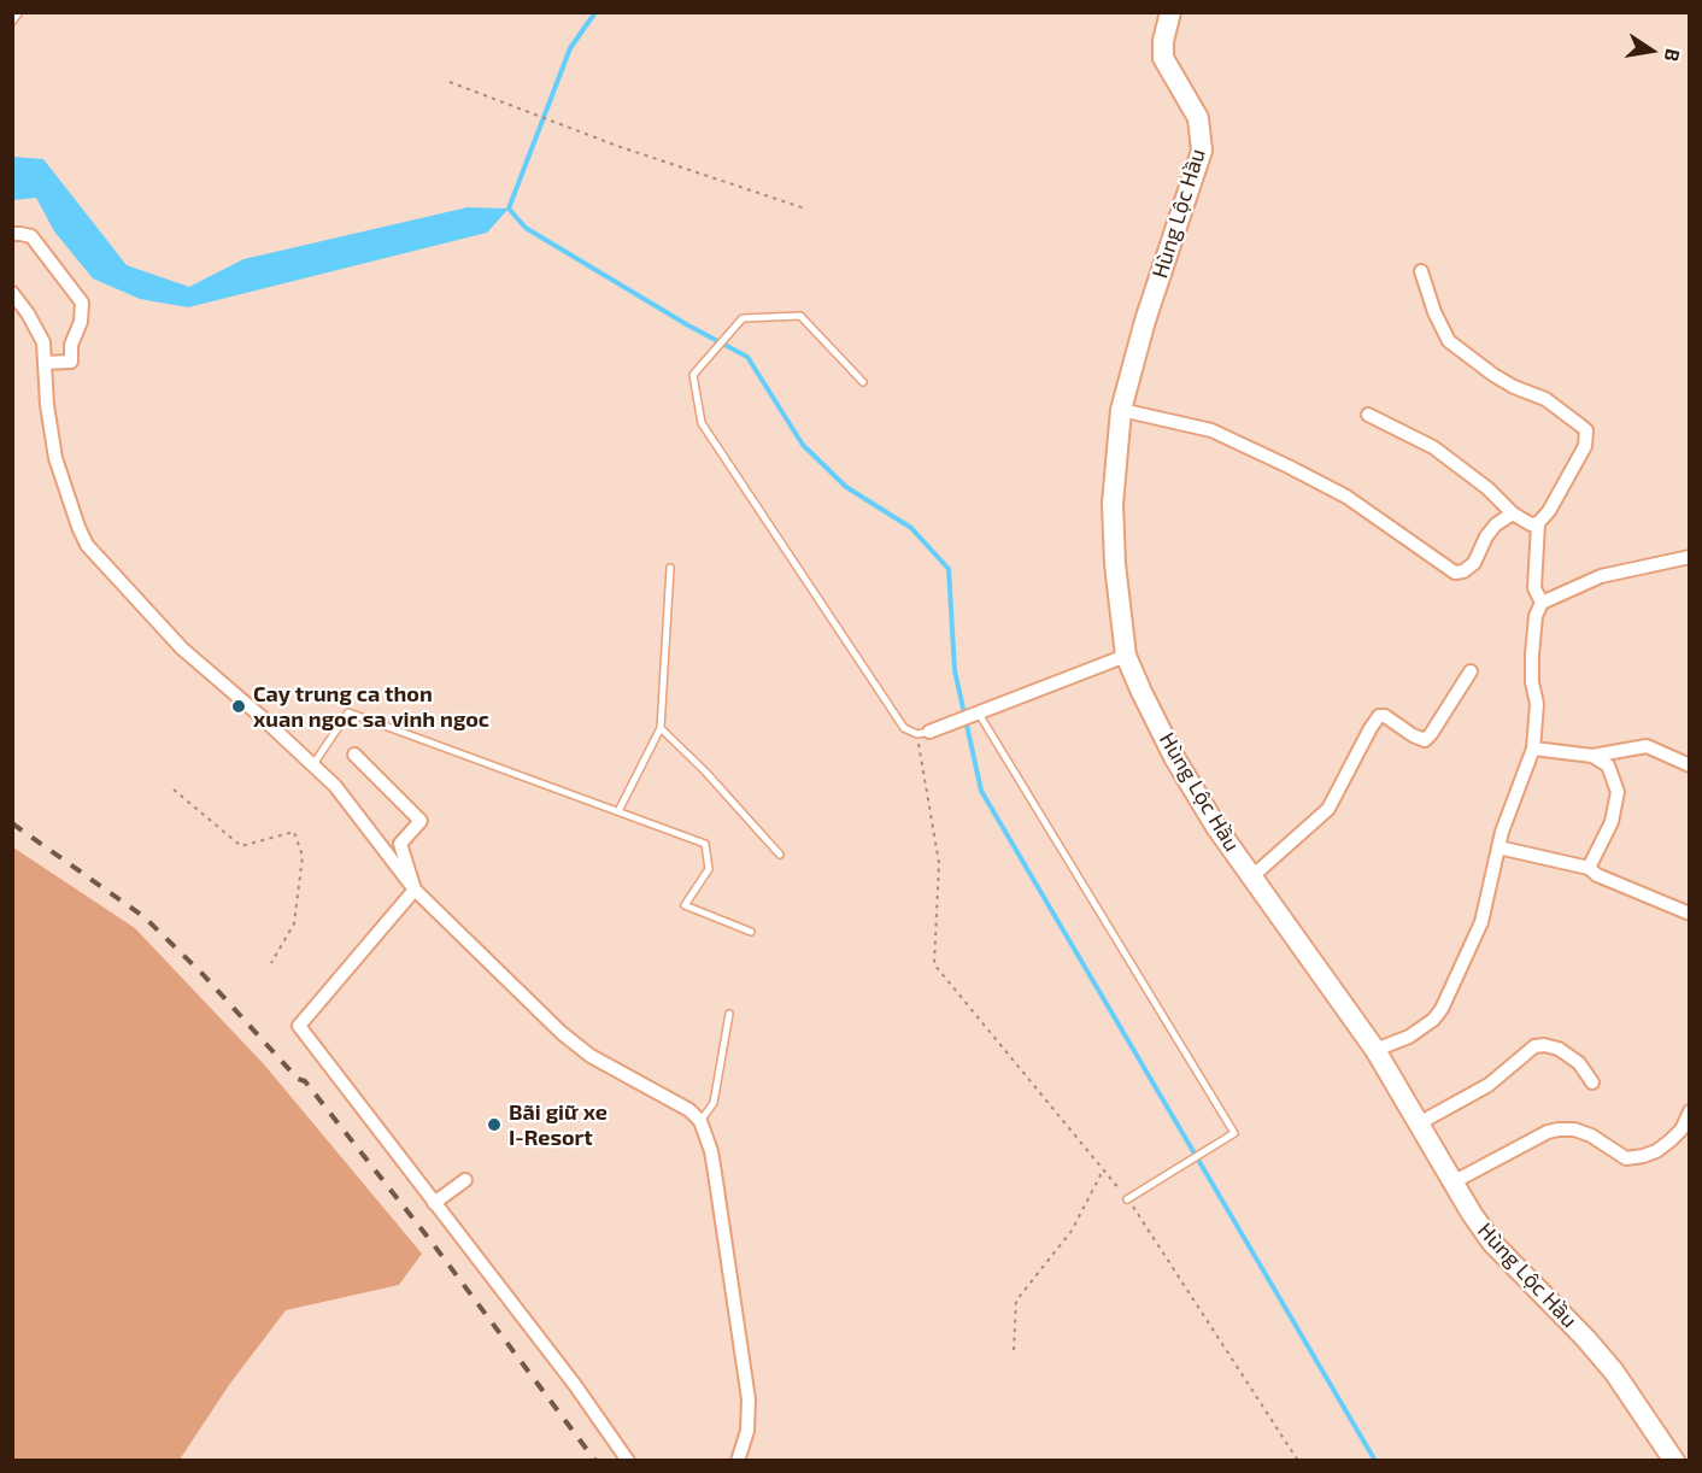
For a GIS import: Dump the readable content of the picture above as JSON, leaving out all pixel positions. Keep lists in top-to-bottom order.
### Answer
{
  "streets": {
    "street": ["Hùng Lộc Hầu"]
  },
  "places": ["Cay trung ca thon xuan ngoc sa vinh ngoc", "Bãi giữ xe I-Resort"],
  "north": "right"
}
